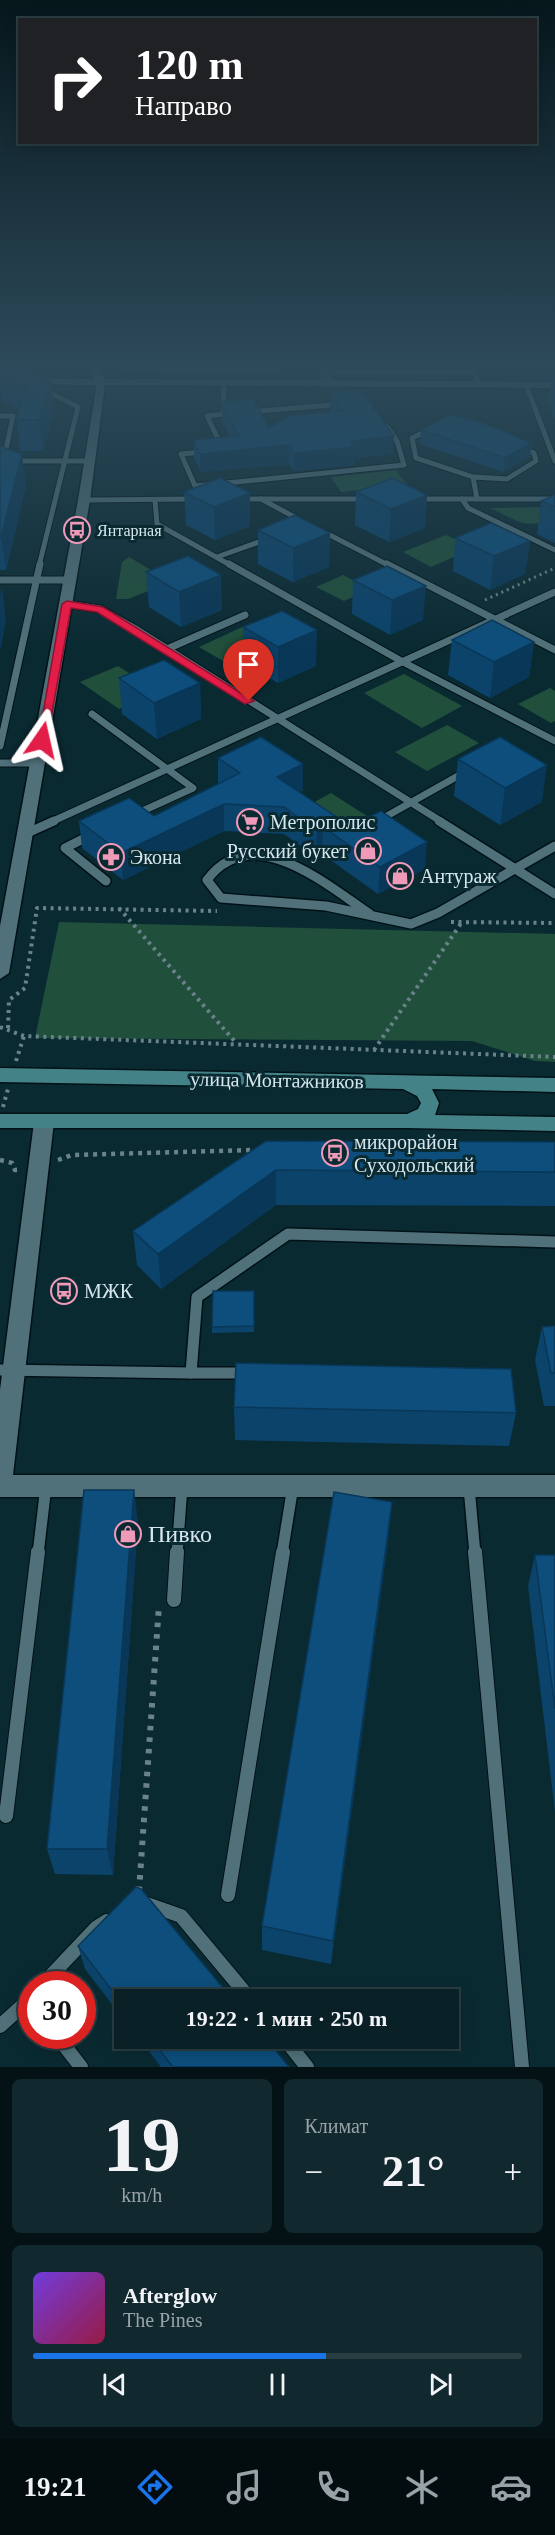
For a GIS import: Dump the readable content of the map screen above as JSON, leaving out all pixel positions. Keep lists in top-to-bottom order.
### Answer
{
  "streets": {
    "main road": ["улица Монтажников"]
  },
  "places": {
    "bus stop": ["Янтарная", "микрорайон Суходольский", "МЖК"],
    "supermarket": ["Метрополис"],
    "shop": ["Русский букет", "Антураж", "Пивко"],
    "pharmacy": ["Экона"]
  },
  "page": {
    "turn": ["120 m", "Направо"],
    "limit": "30",
    "trip": "19:22 · 1 мин · 250 m",
    "tile": [
      ["19", "km/h"],
      "Климат"
    ],
    "heat": ["−", "21°", "+"],
    "song": ["Afterglow", "The Pines"],
    "tabs": "19:21"
  }
}
